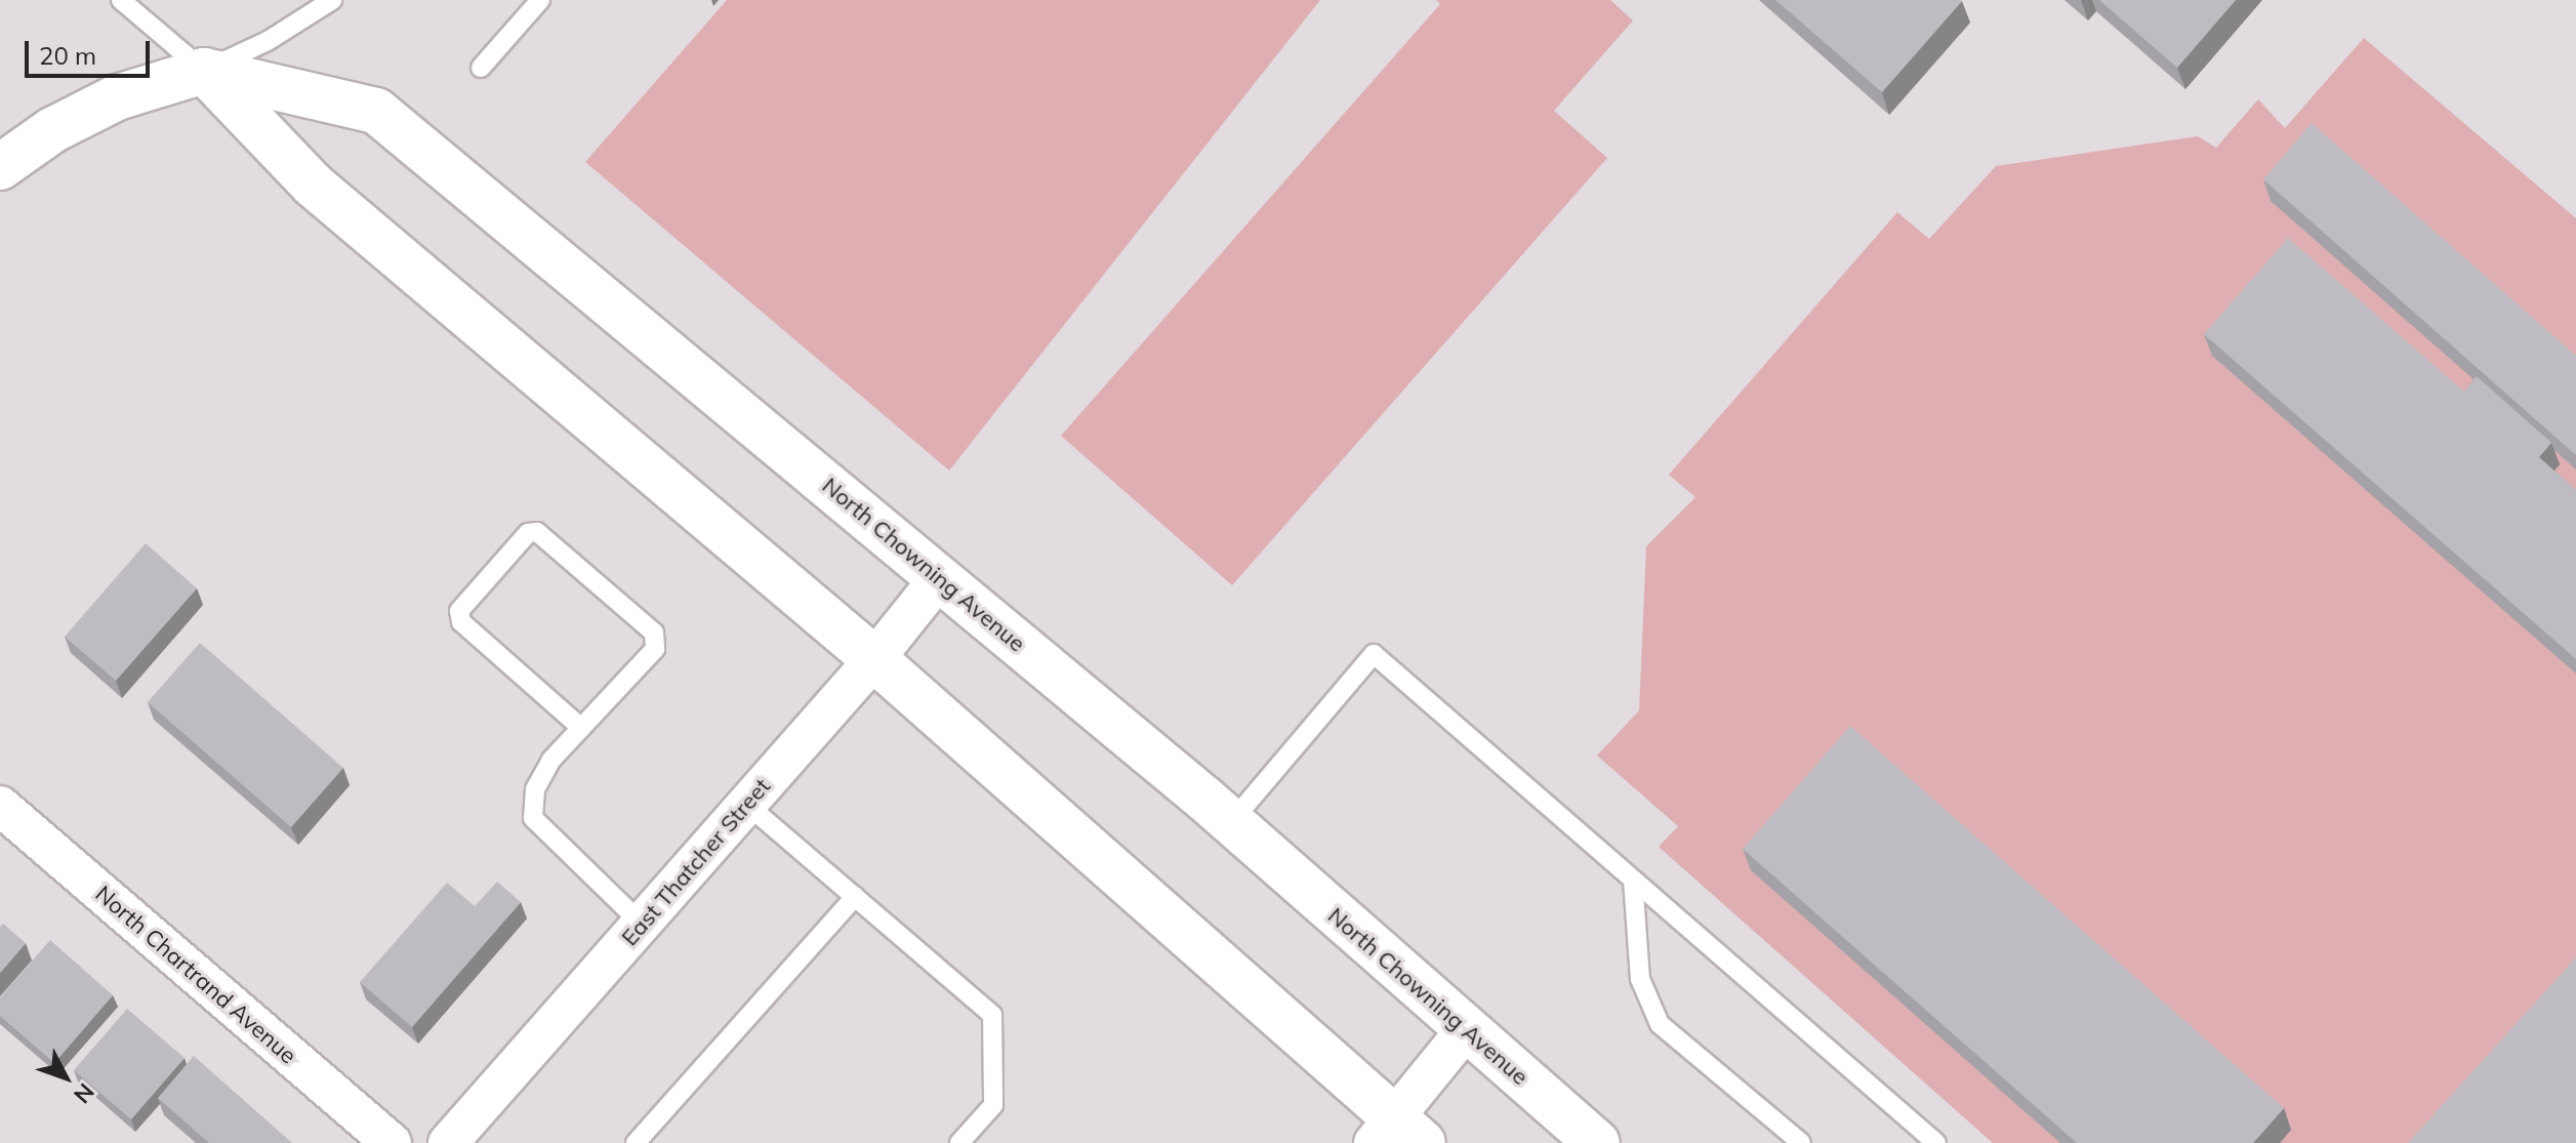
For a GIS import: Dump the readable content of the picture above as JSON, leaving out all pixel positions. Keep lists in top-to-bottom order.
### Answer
{
  "streets": {
    "street": ["North Chowning Avenue", "East Thatcher Street", "North Chartrand Avenue"]
  },
  "crossings": [
    ["North Chowning Avenue", "East Thatcher Street"]
  ],
  "scale_bar": "20 m",
  "north": "bottom right"
}
